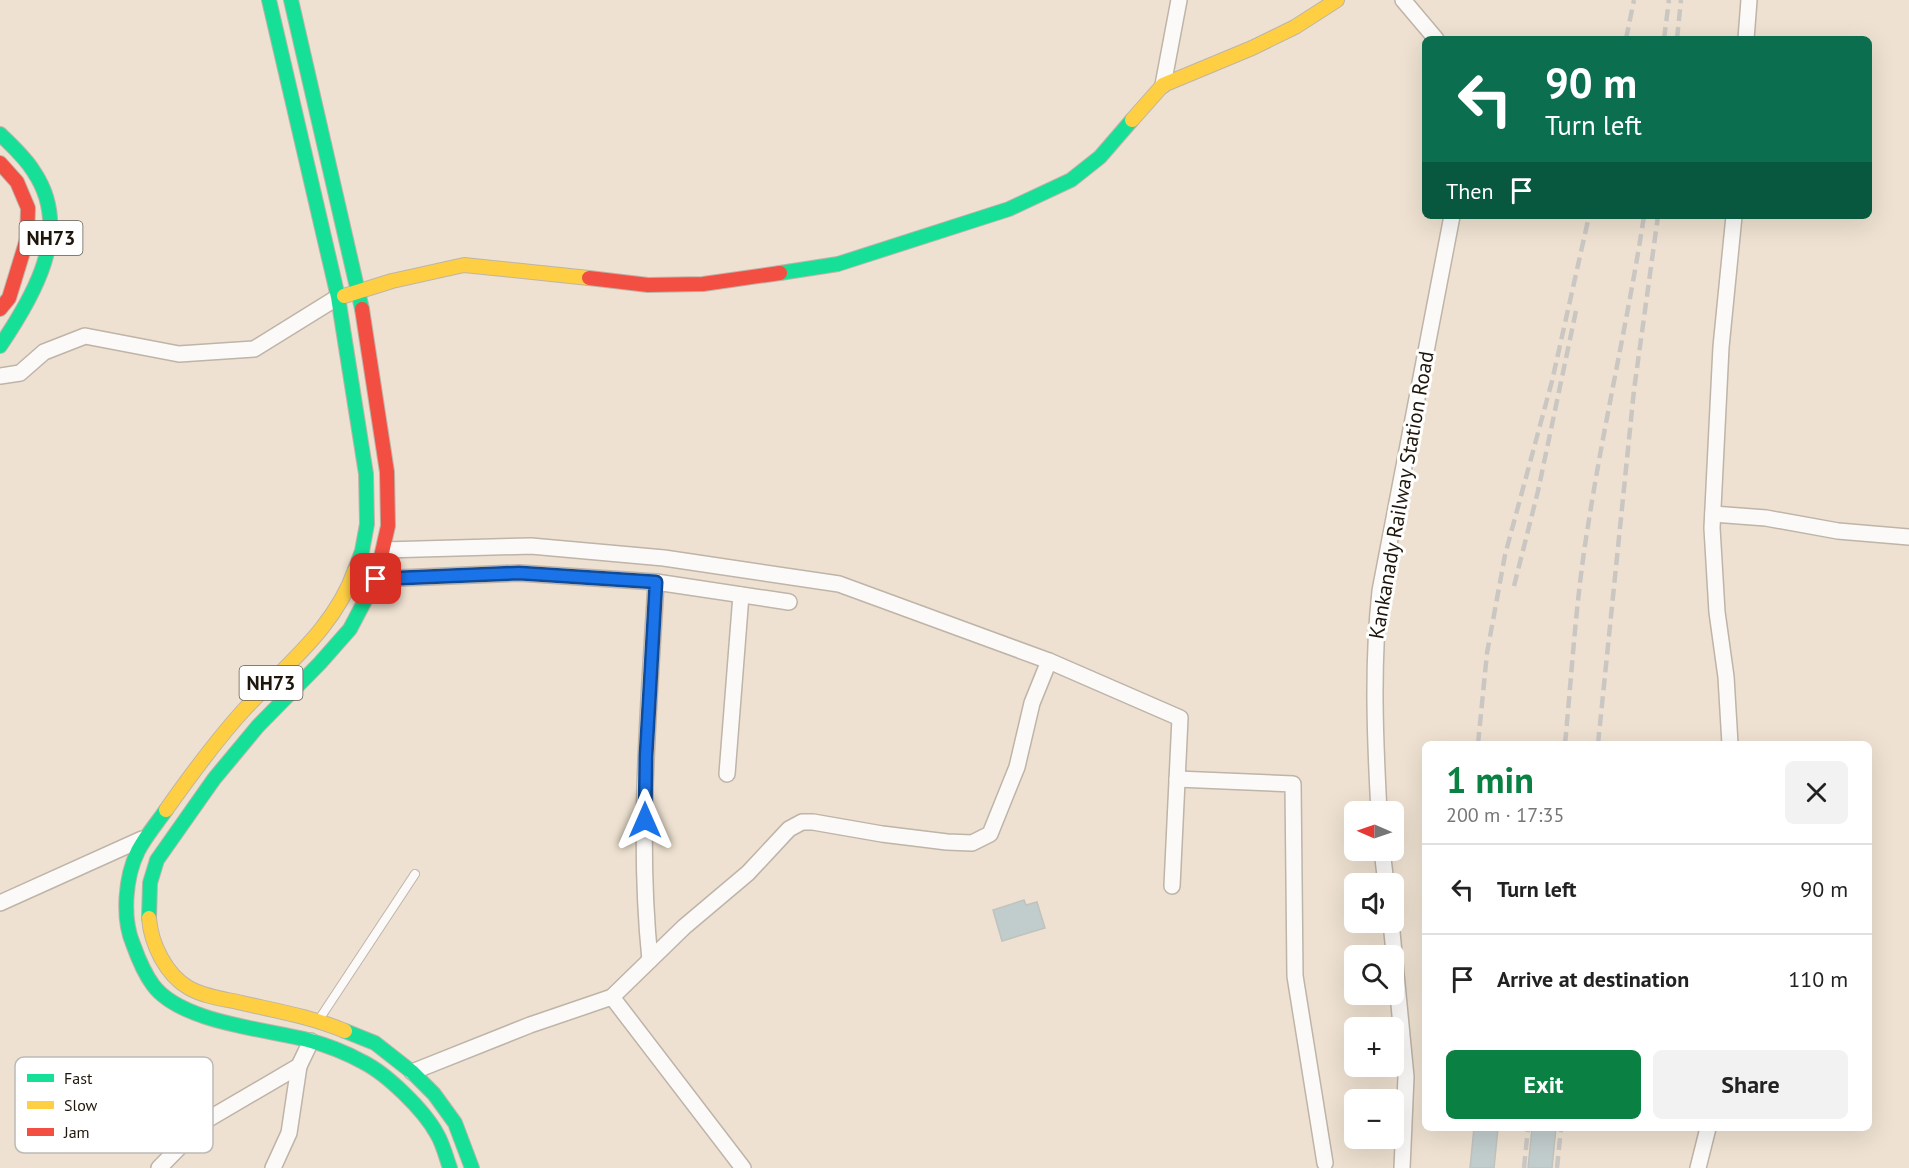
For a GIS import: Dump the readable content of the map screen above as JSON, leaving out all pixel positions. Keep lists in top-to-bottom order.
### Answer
{
  "streets": {
    "main road": ["NH73"],
    "street": ["Kankanady Railway Station Road"]
  },
  "legend": ["Fast", "Slow", "Jam"],
  "north": "left",
  "page": {
    "turn": ["90 m", "Turn left"],
    "then": "Then",
    "heading": ["1 min", "200 m · 17:35"],
    "map_buttons": ["+", "−"],
    "list": [
      {
        "name": "Turn left",
        "value": "90 m"
      },
      {
        "name": "Arrive at destination",
        "value": "110 m"
      }
    ],
    "buttons": ["Exit", "Share"]
  }
}
